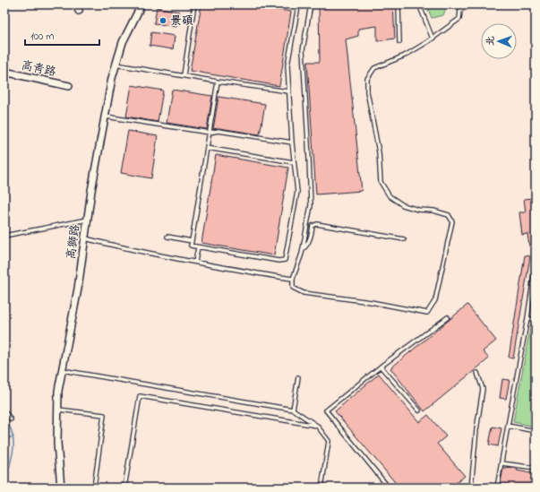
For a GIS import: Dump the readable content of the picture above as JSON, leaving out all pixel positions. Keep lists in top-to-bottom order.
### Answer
{
  "streets": {
    "street": ["高青路", "高獅路"]
  },
  "places": ["景碩"],
  "scale_bar": "100 m",
  "north": "left"
}
